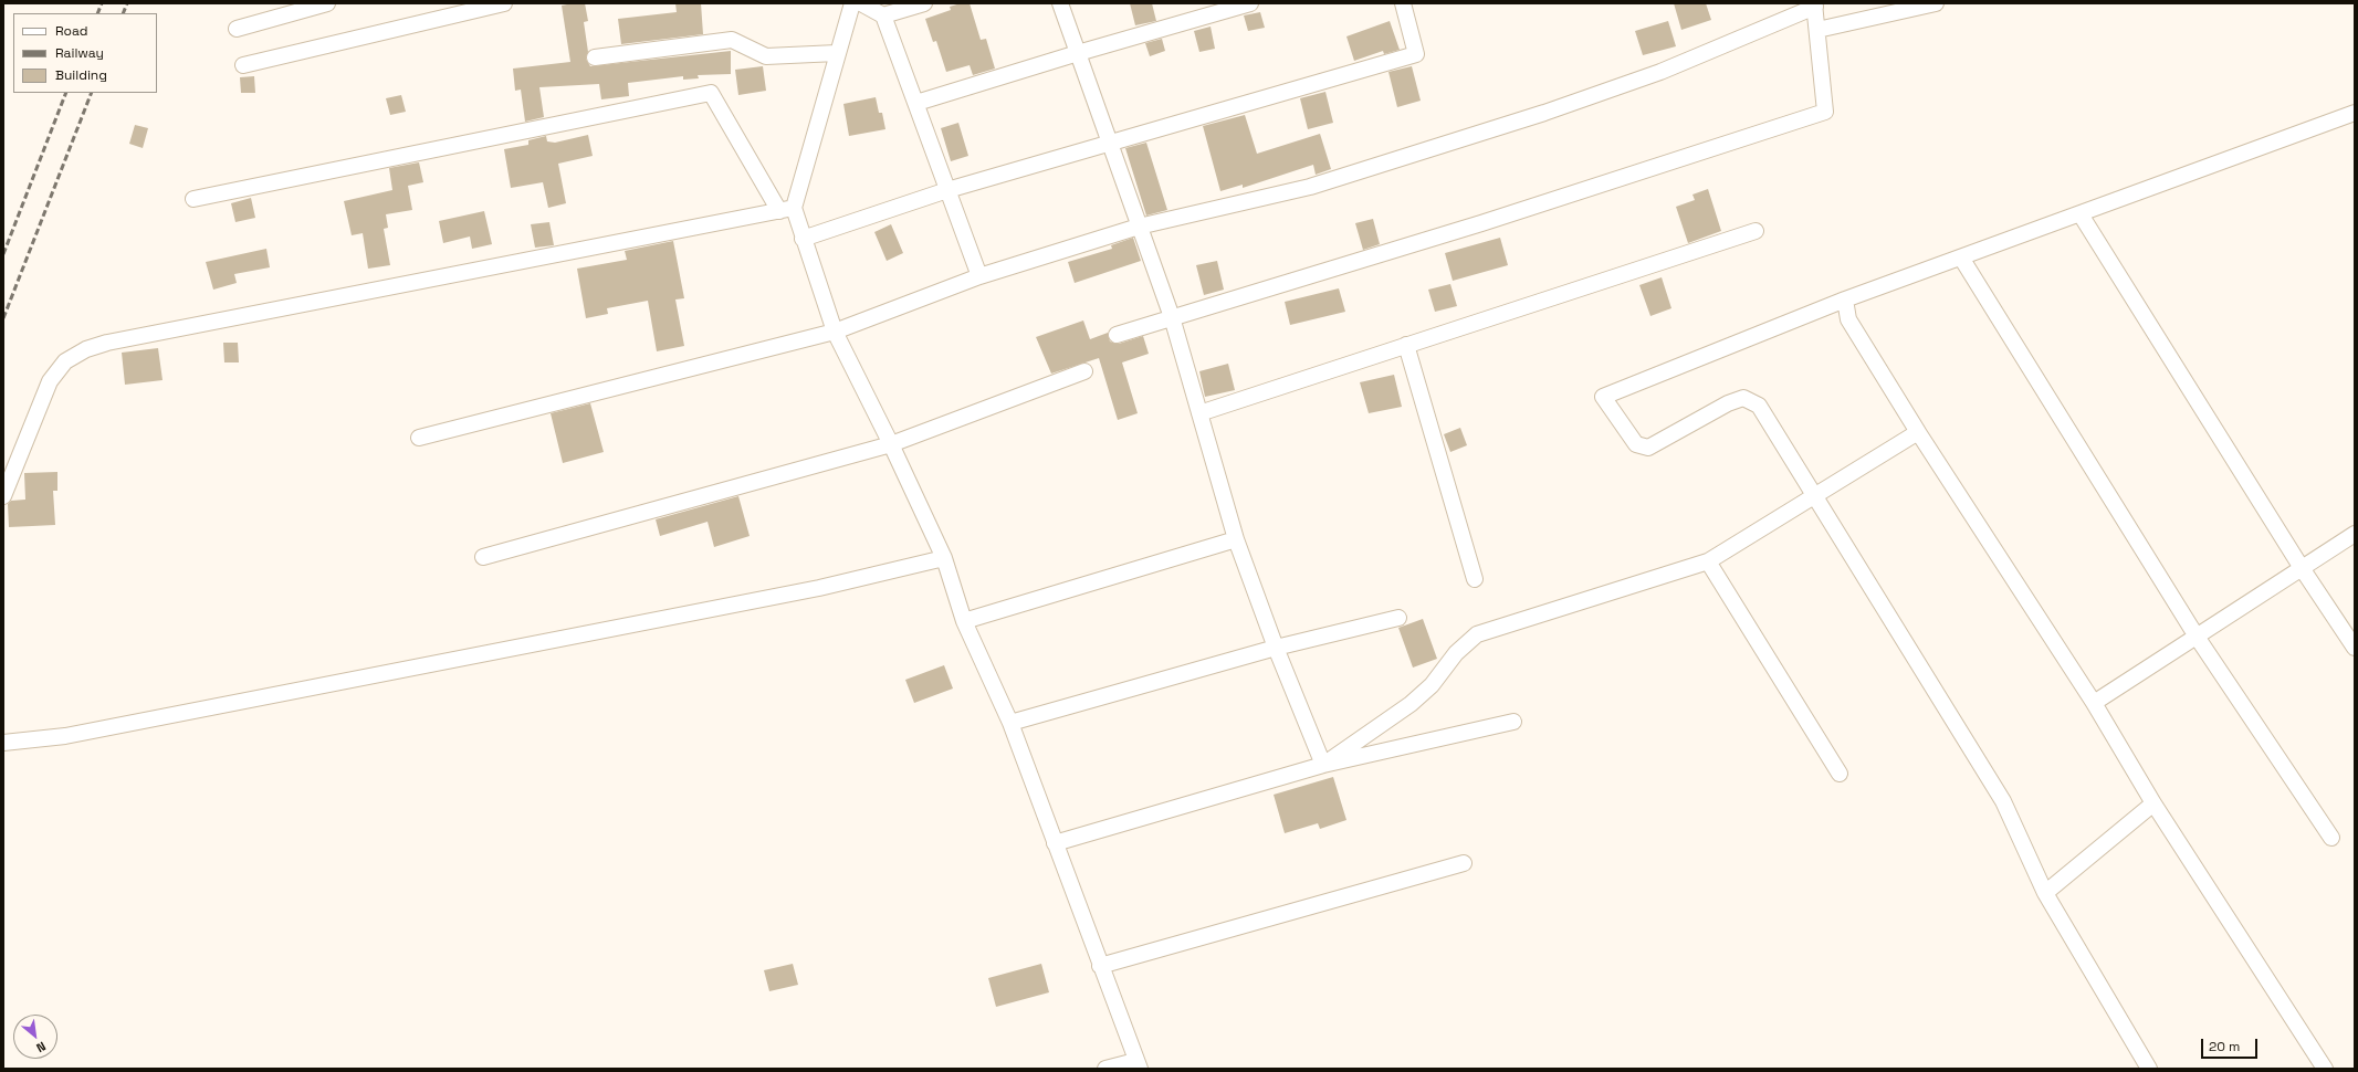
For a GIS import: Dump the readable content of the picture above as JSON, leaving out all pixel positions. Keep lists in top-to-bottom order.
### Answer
{
  "legend": ["Road", "Railway", "Building"],
  "scale_bar": "20 m",
  "north": "bottom right"
}
